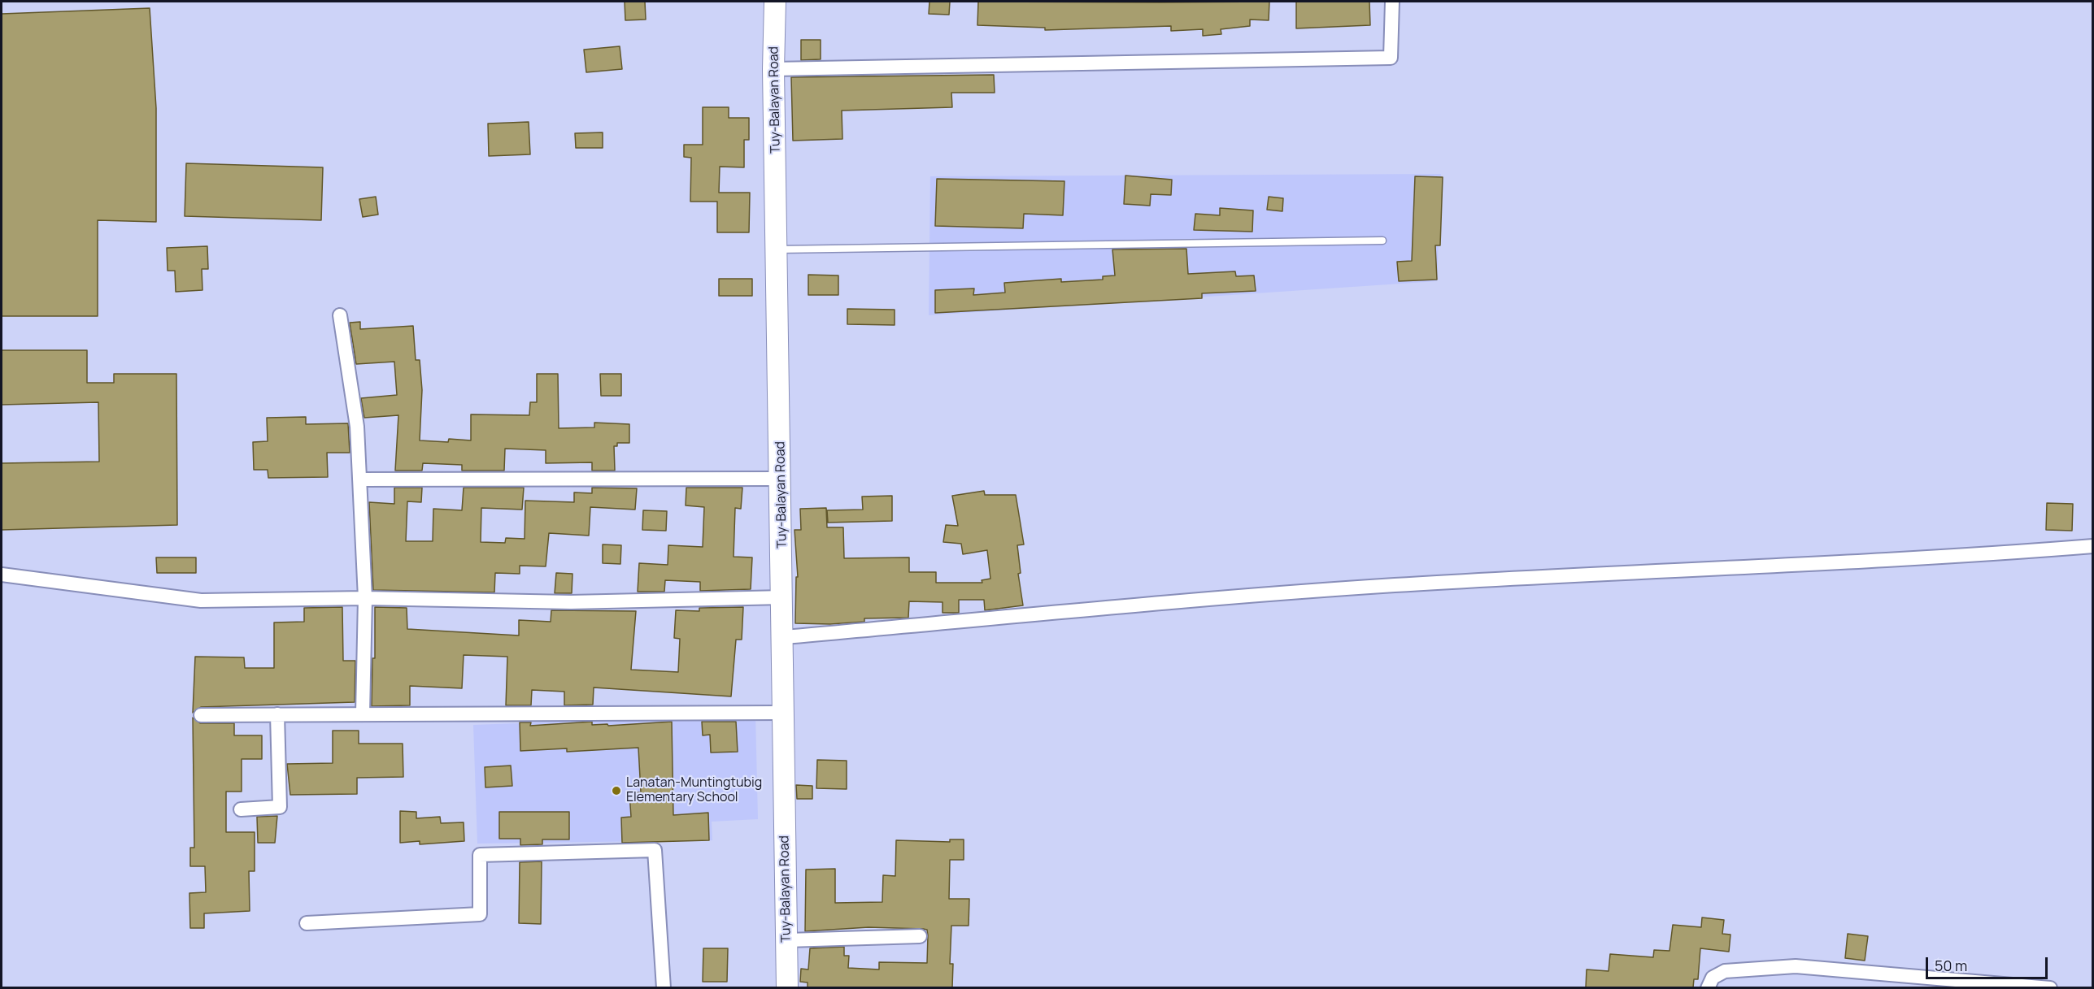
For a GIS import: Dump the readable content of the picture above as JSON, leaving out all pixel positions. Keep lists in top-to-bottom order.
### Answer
{
  "streets": {
    "main road": ["Tuy-Balayan Road"]
  },
  "places": ["Lanatan-Muntingtubig Elementary School"],
  "scale_bar": "50 m"
}
